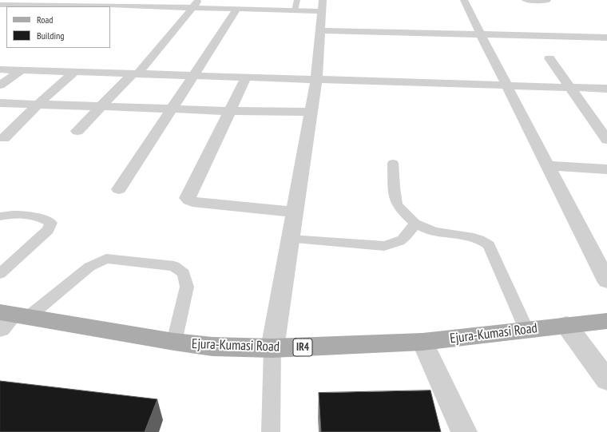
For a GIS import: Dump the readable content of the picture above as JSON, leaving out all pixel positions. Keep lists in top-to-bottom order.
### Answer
{
  "streets": {
    "main road": ["Ejura-Kumasi Road", "IR4"]
  },
  "legend": ["Road", "Building"]
}
